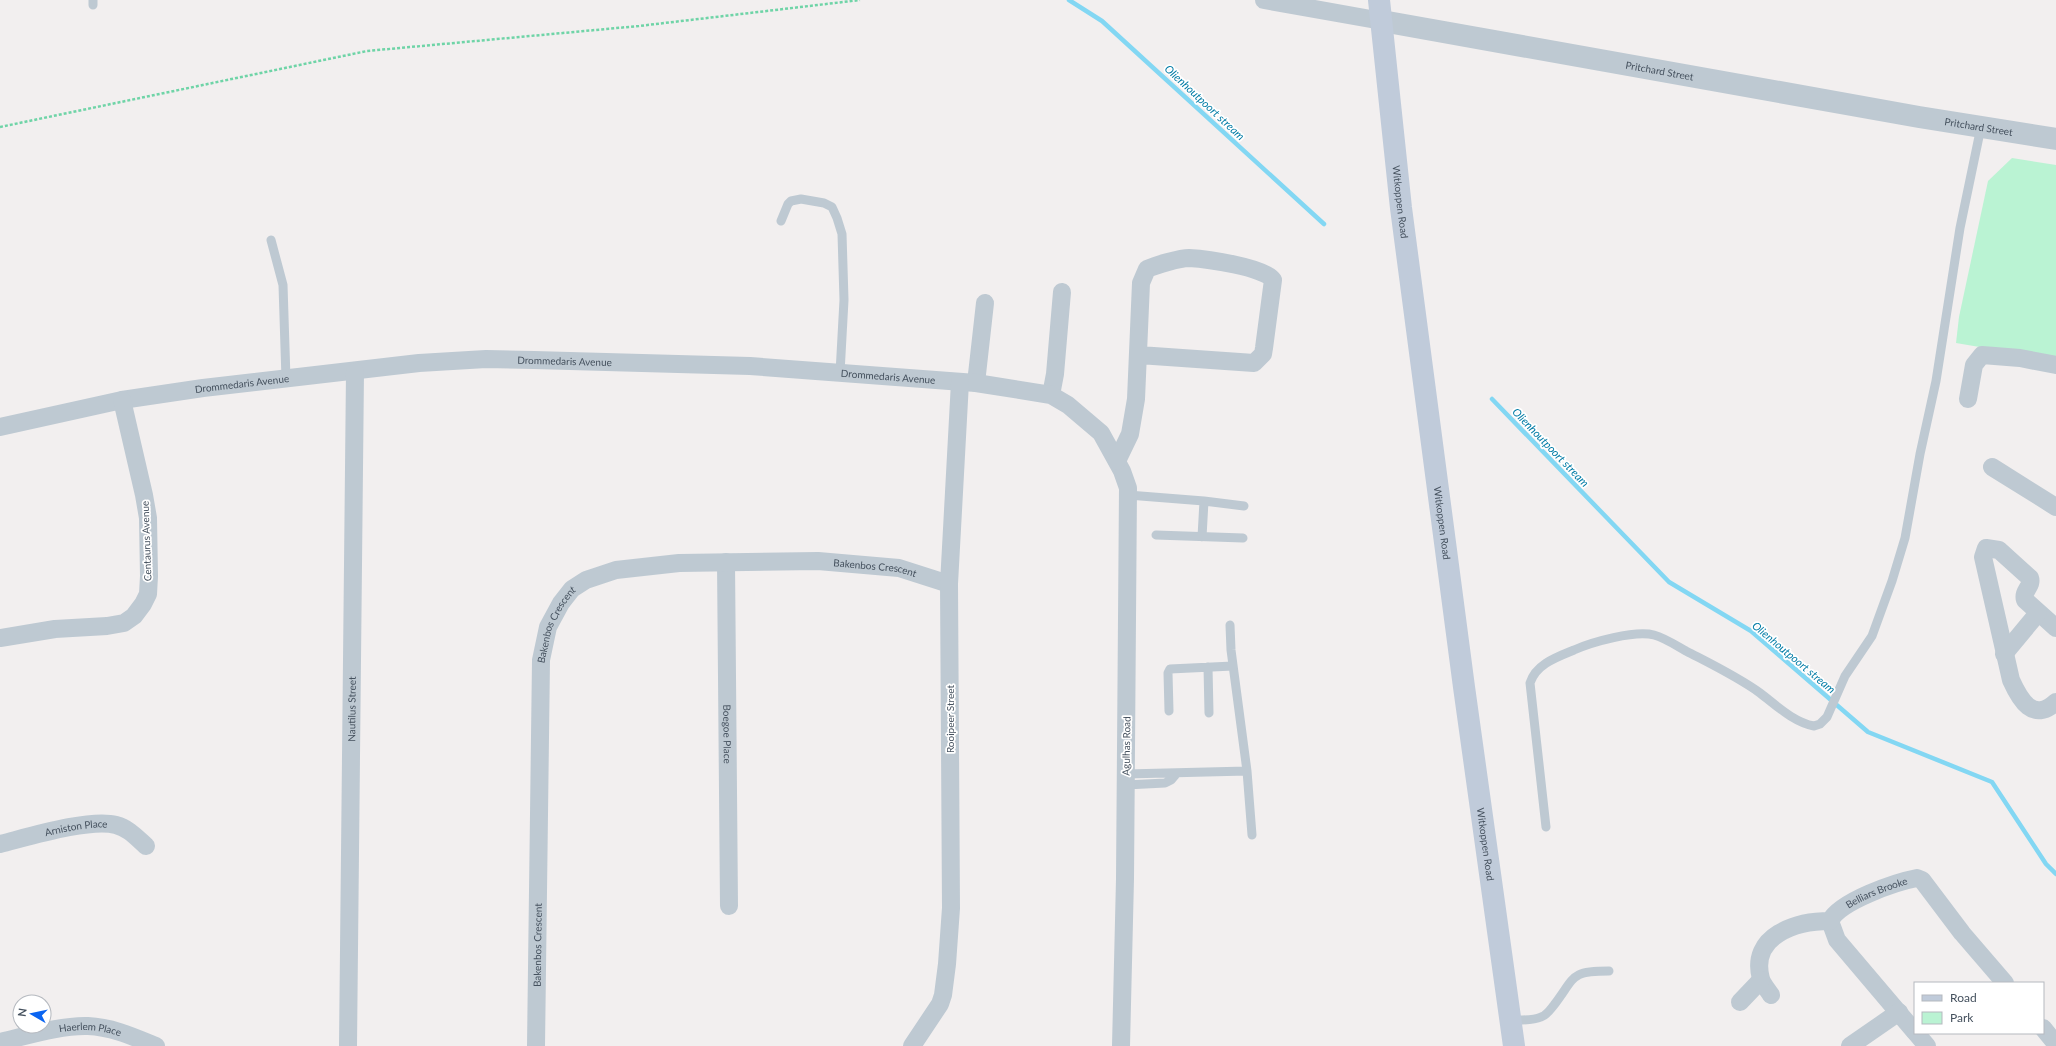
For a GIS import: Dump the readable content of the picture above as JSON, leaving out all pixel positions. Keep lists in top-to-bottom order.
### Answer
{
  "streets": {
    "main road": ["Witkoppen Road"],
    "street": [
      "Pritchard Street",
      "Drommedaris Avenue",
      "Centaurus Avenue",
      "Bakenbos Crescent",
      "Nautilus Street",
      "Rooipeer Street",
      "Boegoe Place",
      "Agulhas Road",
      "Arniston Place",
      "Belliars Brooke",
      "Haerlem Place"
    ]
  },
  "crossings": [
    ["Pritchard Street", "Witkoppen Road"],
    ["Drommedaris Avenue", "Centaurus Avenue"],
    ["Drommedaris Avenue", "Nautilus Street"],
    ["Drommedaris Avenue", "Rooipeer Street"],
    ["Drommedaris Avenue", "Agulhas Road"],
    ["Bakenbos Crescent", "Rooipeer Street"],
    ["Bakenbos Crescent", "Boegoe Place"]
  ],
  "water": ["Olienhoutpoort stream"],
  "legend": ["Road", "Park"],
  "north": "left"
}
